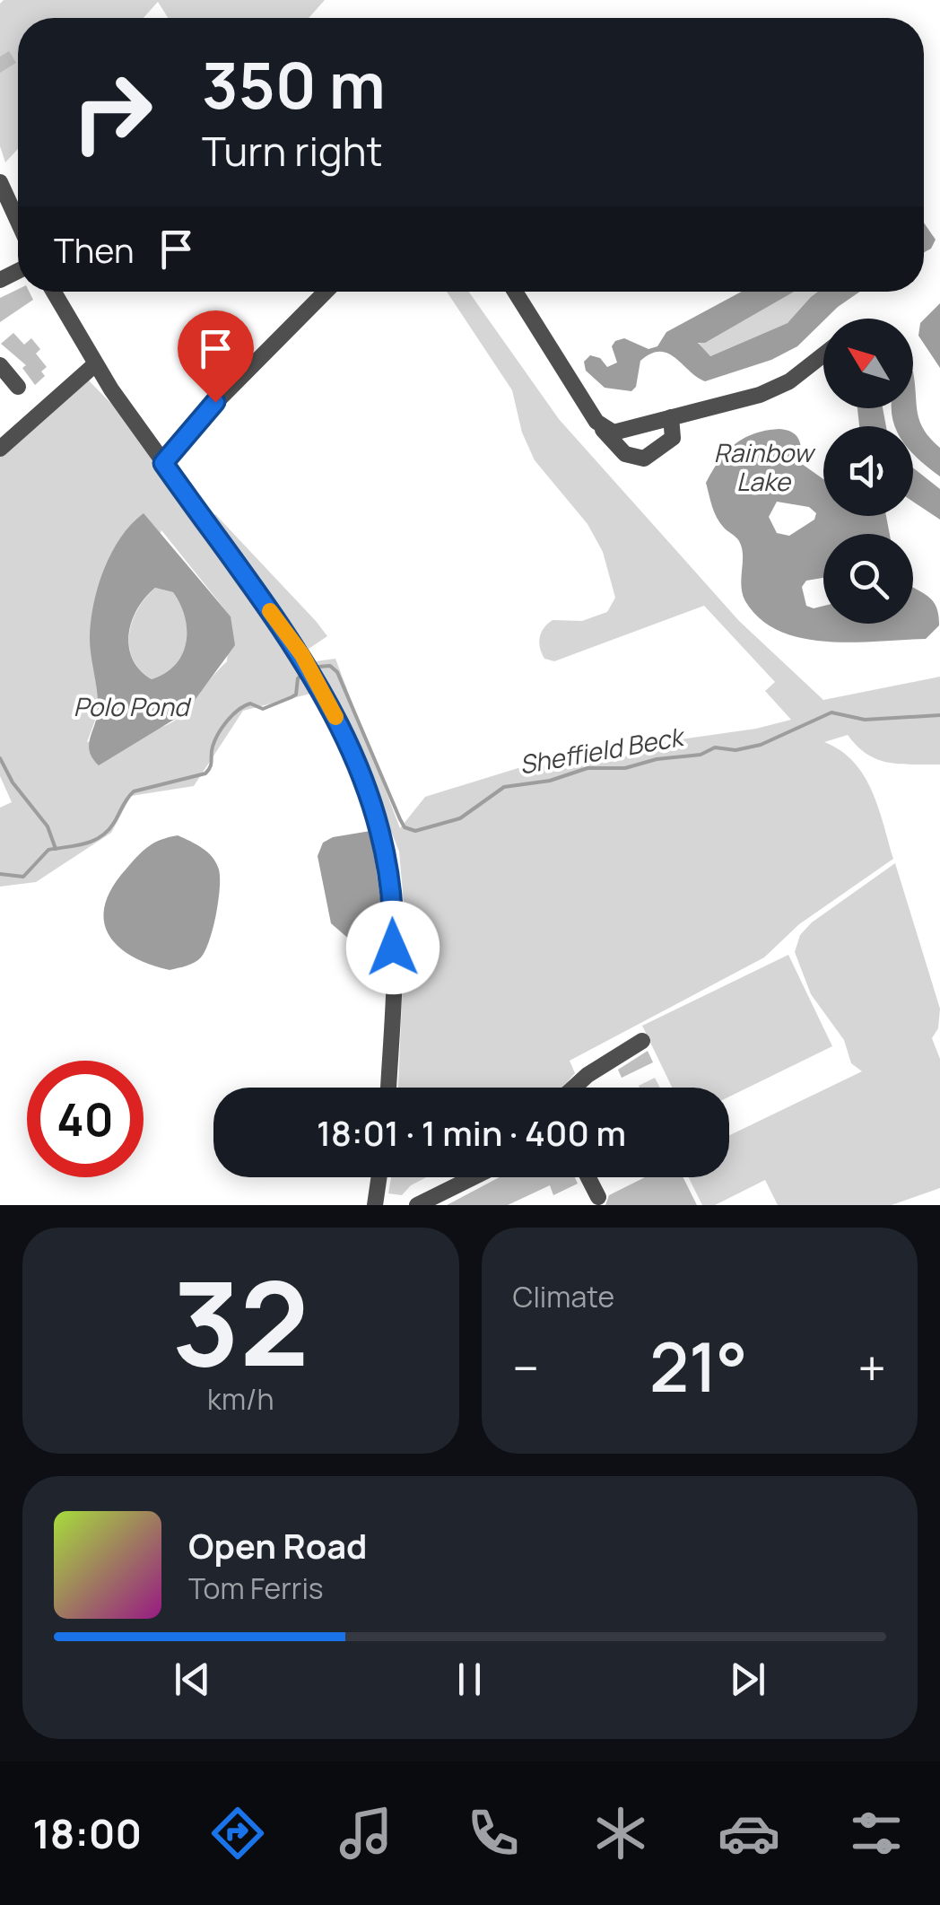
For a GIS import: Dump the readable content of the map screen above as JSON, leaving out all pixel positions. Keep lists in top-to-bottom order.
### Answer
{
  "water": ["Rainbow Lake", "Polo Pond", "Sheffield Beck"],
  "north": "top left",
  "page": {
    "turn": ["350 m", "Turn right"],
    "then": "Then",
    "limit": "40",
    "trip": "18:01 · 1 min · 400 m",
    "tile": [
      ["32", "km/h"],
      "Climate"
    ],
    "heat": ["−", "21°", "+"],
    "song": ["Open Road", "Tom Ferris"],
    "tabs": "18:00"
  }
}
